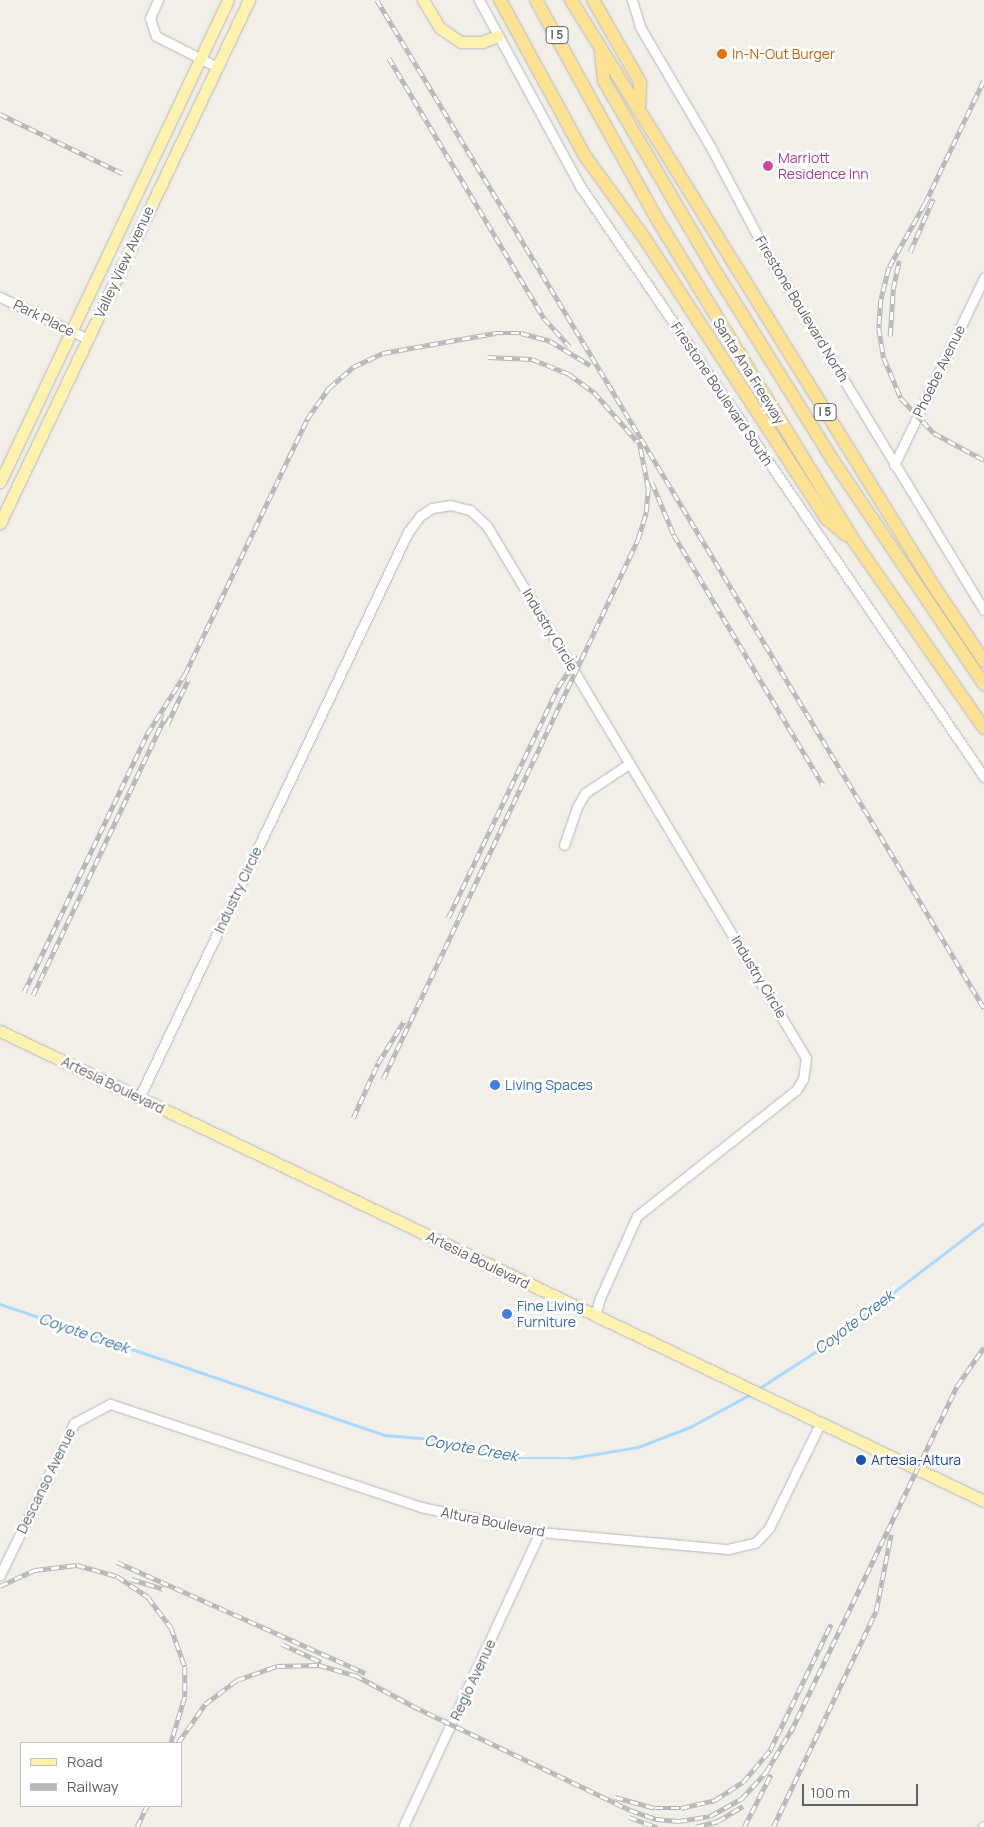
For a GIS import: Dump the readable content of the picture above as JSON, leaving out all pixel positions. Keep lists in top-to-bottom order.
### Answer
{
  "streets": {
    "highway": ["I 5", "Santa Ana Freeway"],
    "main road": ["Valley View Avenue", "Artesia Boulevard"],
    "street": [
      "Firestone Boulevard North",
      "Park Place",
      "Phoebe Avenue",
      "Firestone Boulevard South",
      "Industry Circle",
      "Descanso Avenue",
      "Altura Boulevard",
      "Regio Avenue"
    ]
  },
  "crossings": [
    ["Valley View Avenue", "Park Place"],
    ["Firestone Boulevard North", "Phoebe Avenue"],
    ["Industry Circle", "Artesia Boulevard"],
    ["Artesia Boulevard", "Altura Boulevard"],
    ["Descanso Avenue", "Altura Boulevard"],
    ["Altura Boulevard", "Regio Avenue"]
  ],
  "water": ["Coyote Creek"],
  "places": [
    "In-N-Out Burger",
    "Marriott Residence Inn",
    "Living Spaces",
    "Fine Living Furniture",
    "Artesia-Altura"
  ],
  "legend": ["Road", "Railway"],
  "scale_bar": "100 m"
}
